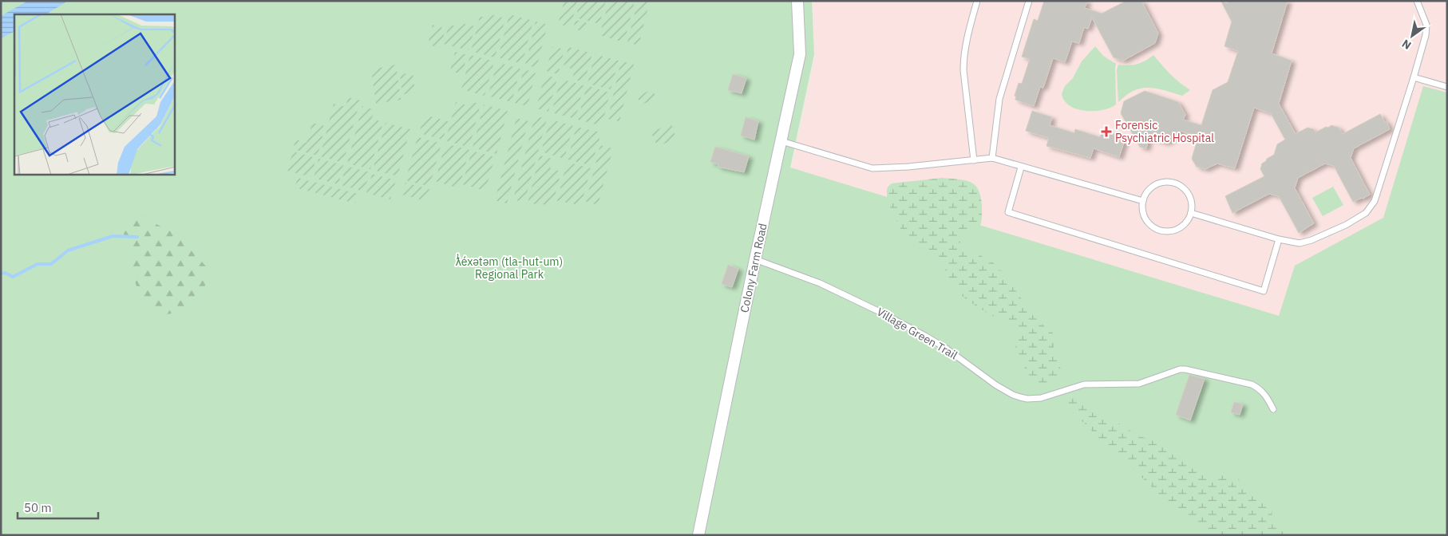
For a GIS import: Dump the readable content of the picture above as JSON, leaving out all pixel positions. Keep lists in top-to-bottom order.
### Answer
{
  "streets": {
    "street": ["Colony Farm Road"],
    "lane": ["Village Green Trail"]
  },
  "crossings": [
    ["Colony Farm Road", "Village Green Trail"]
  ],
  "parks": ["ƛ̓éxətəm (tla-hut-um) Regional Park"],
  "places": {
    "health": ["Forensic Psychiatric Hospital"]
  },
  "scale_bar": "50 m",
  "north": "bottom left"
}
